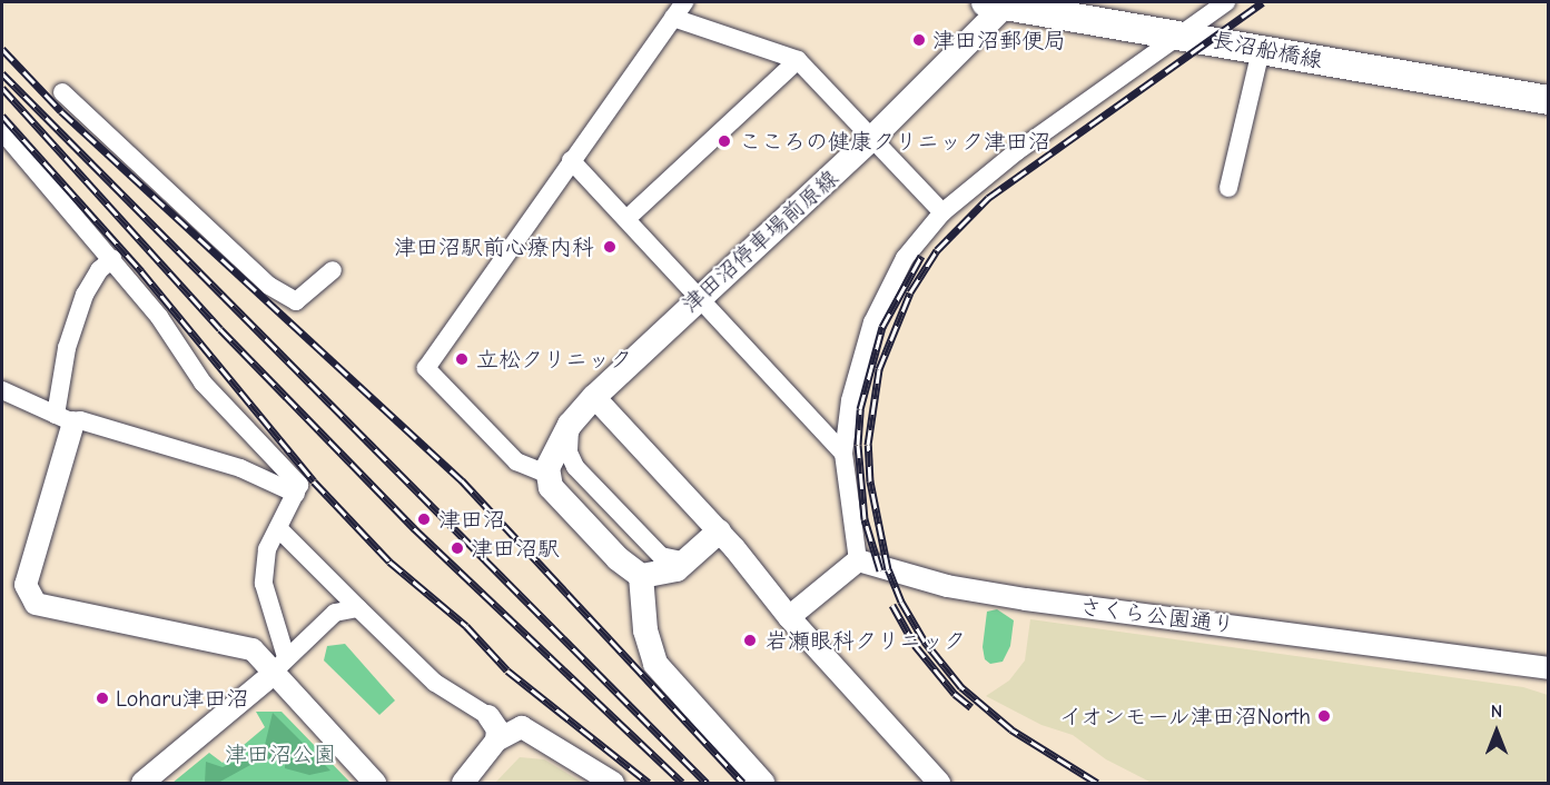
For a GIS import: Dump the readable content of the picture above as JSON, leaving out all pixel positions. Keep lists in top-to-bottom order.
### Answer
{
  "streets": {
    "main road": ["長沼船橋線", "津田沼停車場前原線"],
    "street": ["さくら公園通り"]
  },
  "crossings": [
    ["長沼船橋線", "津田沼停車場前原線"]
  ],
  "parks": ["津田沼公園"],
  "places": [
    "津田沼郵便局",
    "こころの健康クリニック津田沼",
    "津田沼駅前心療内科",
    "立松クリニック",
    "津田沼",
    "津田沼駅",
    "岩瀬眼科クリニック",
    "Loharu津田沼",
    "イオンモール津田沼North"
  ],
  "north": "top"
}
